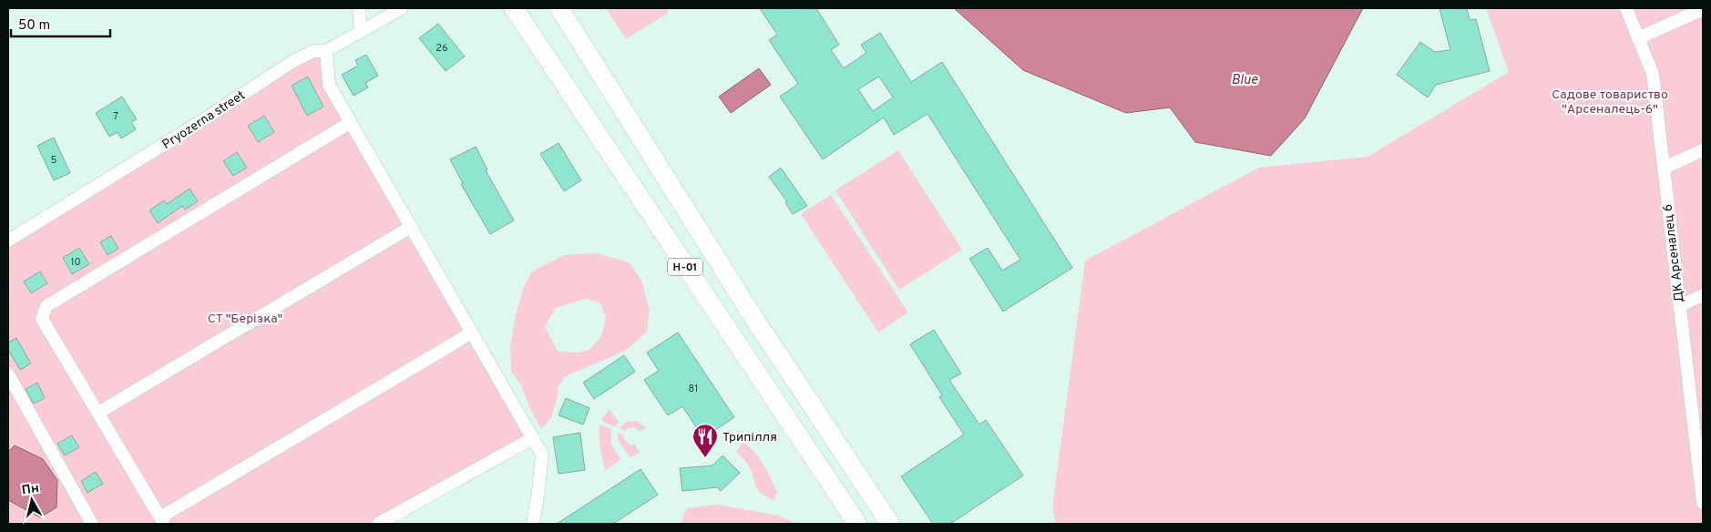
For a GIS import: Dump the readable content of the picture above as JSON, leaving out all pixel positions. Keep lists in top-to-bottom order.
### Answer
{
  "streets": {
    "main road": ["Н-01"],
    "street": ["Pryozerna street", "ДК Арсеналец 6"]
  },
  "water": ["Blue"],
  "parks": ["Садове товариство \"Арсеналець-6\"", "СТ \"Берізка\""],
  "places": {
    "restaurant": ["Трипілля"]
  },
  "house_numbers": [
    "26",
    "7",
    "5",
    "10",
    "81"
  ],
  "scale_bar": "50 m",
  "north": "top"
}
